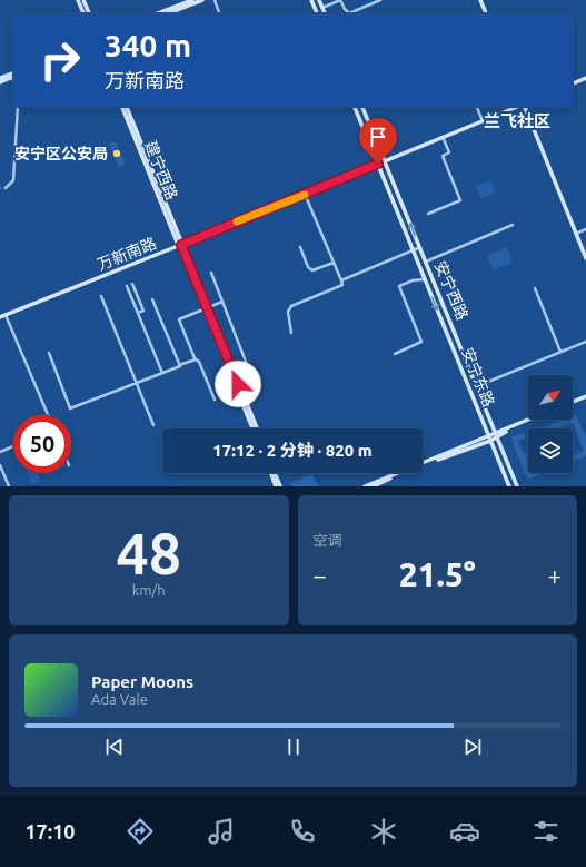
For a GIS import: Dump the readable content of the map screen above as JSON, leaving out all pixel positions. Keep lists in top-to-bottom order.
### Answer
{
  "streets": {
    "main road": [
      "建宁西路",
      "万新南路",
      "安宁西路",
      "安宁东路"
    ]
  },
  "crossings": [
    ["建宁西路", "万新南路"],
    ["万新南路", "安宁西路"],
    ["万新南路", "安宁东路"]
  ],
  "one_way": ["安宁东路"],
  "districts": ["兰飞社区"],
  "places": ["安宁区公安局"],
  "north": "top right",
  "page": {
    "turn": ["340 m", "万新南路"],
    "limit": "50",
    "trip": "17:12 · 2 分钟 · 820 m",
    "tile": [
      ["48", "km/h"],
      "空调"
    ],
    "heat": ["−", "21.5°", "+"],
    "song": ["Paper Moons", "Ada Vale"],
    "tabs": "17:10"
  }
}
